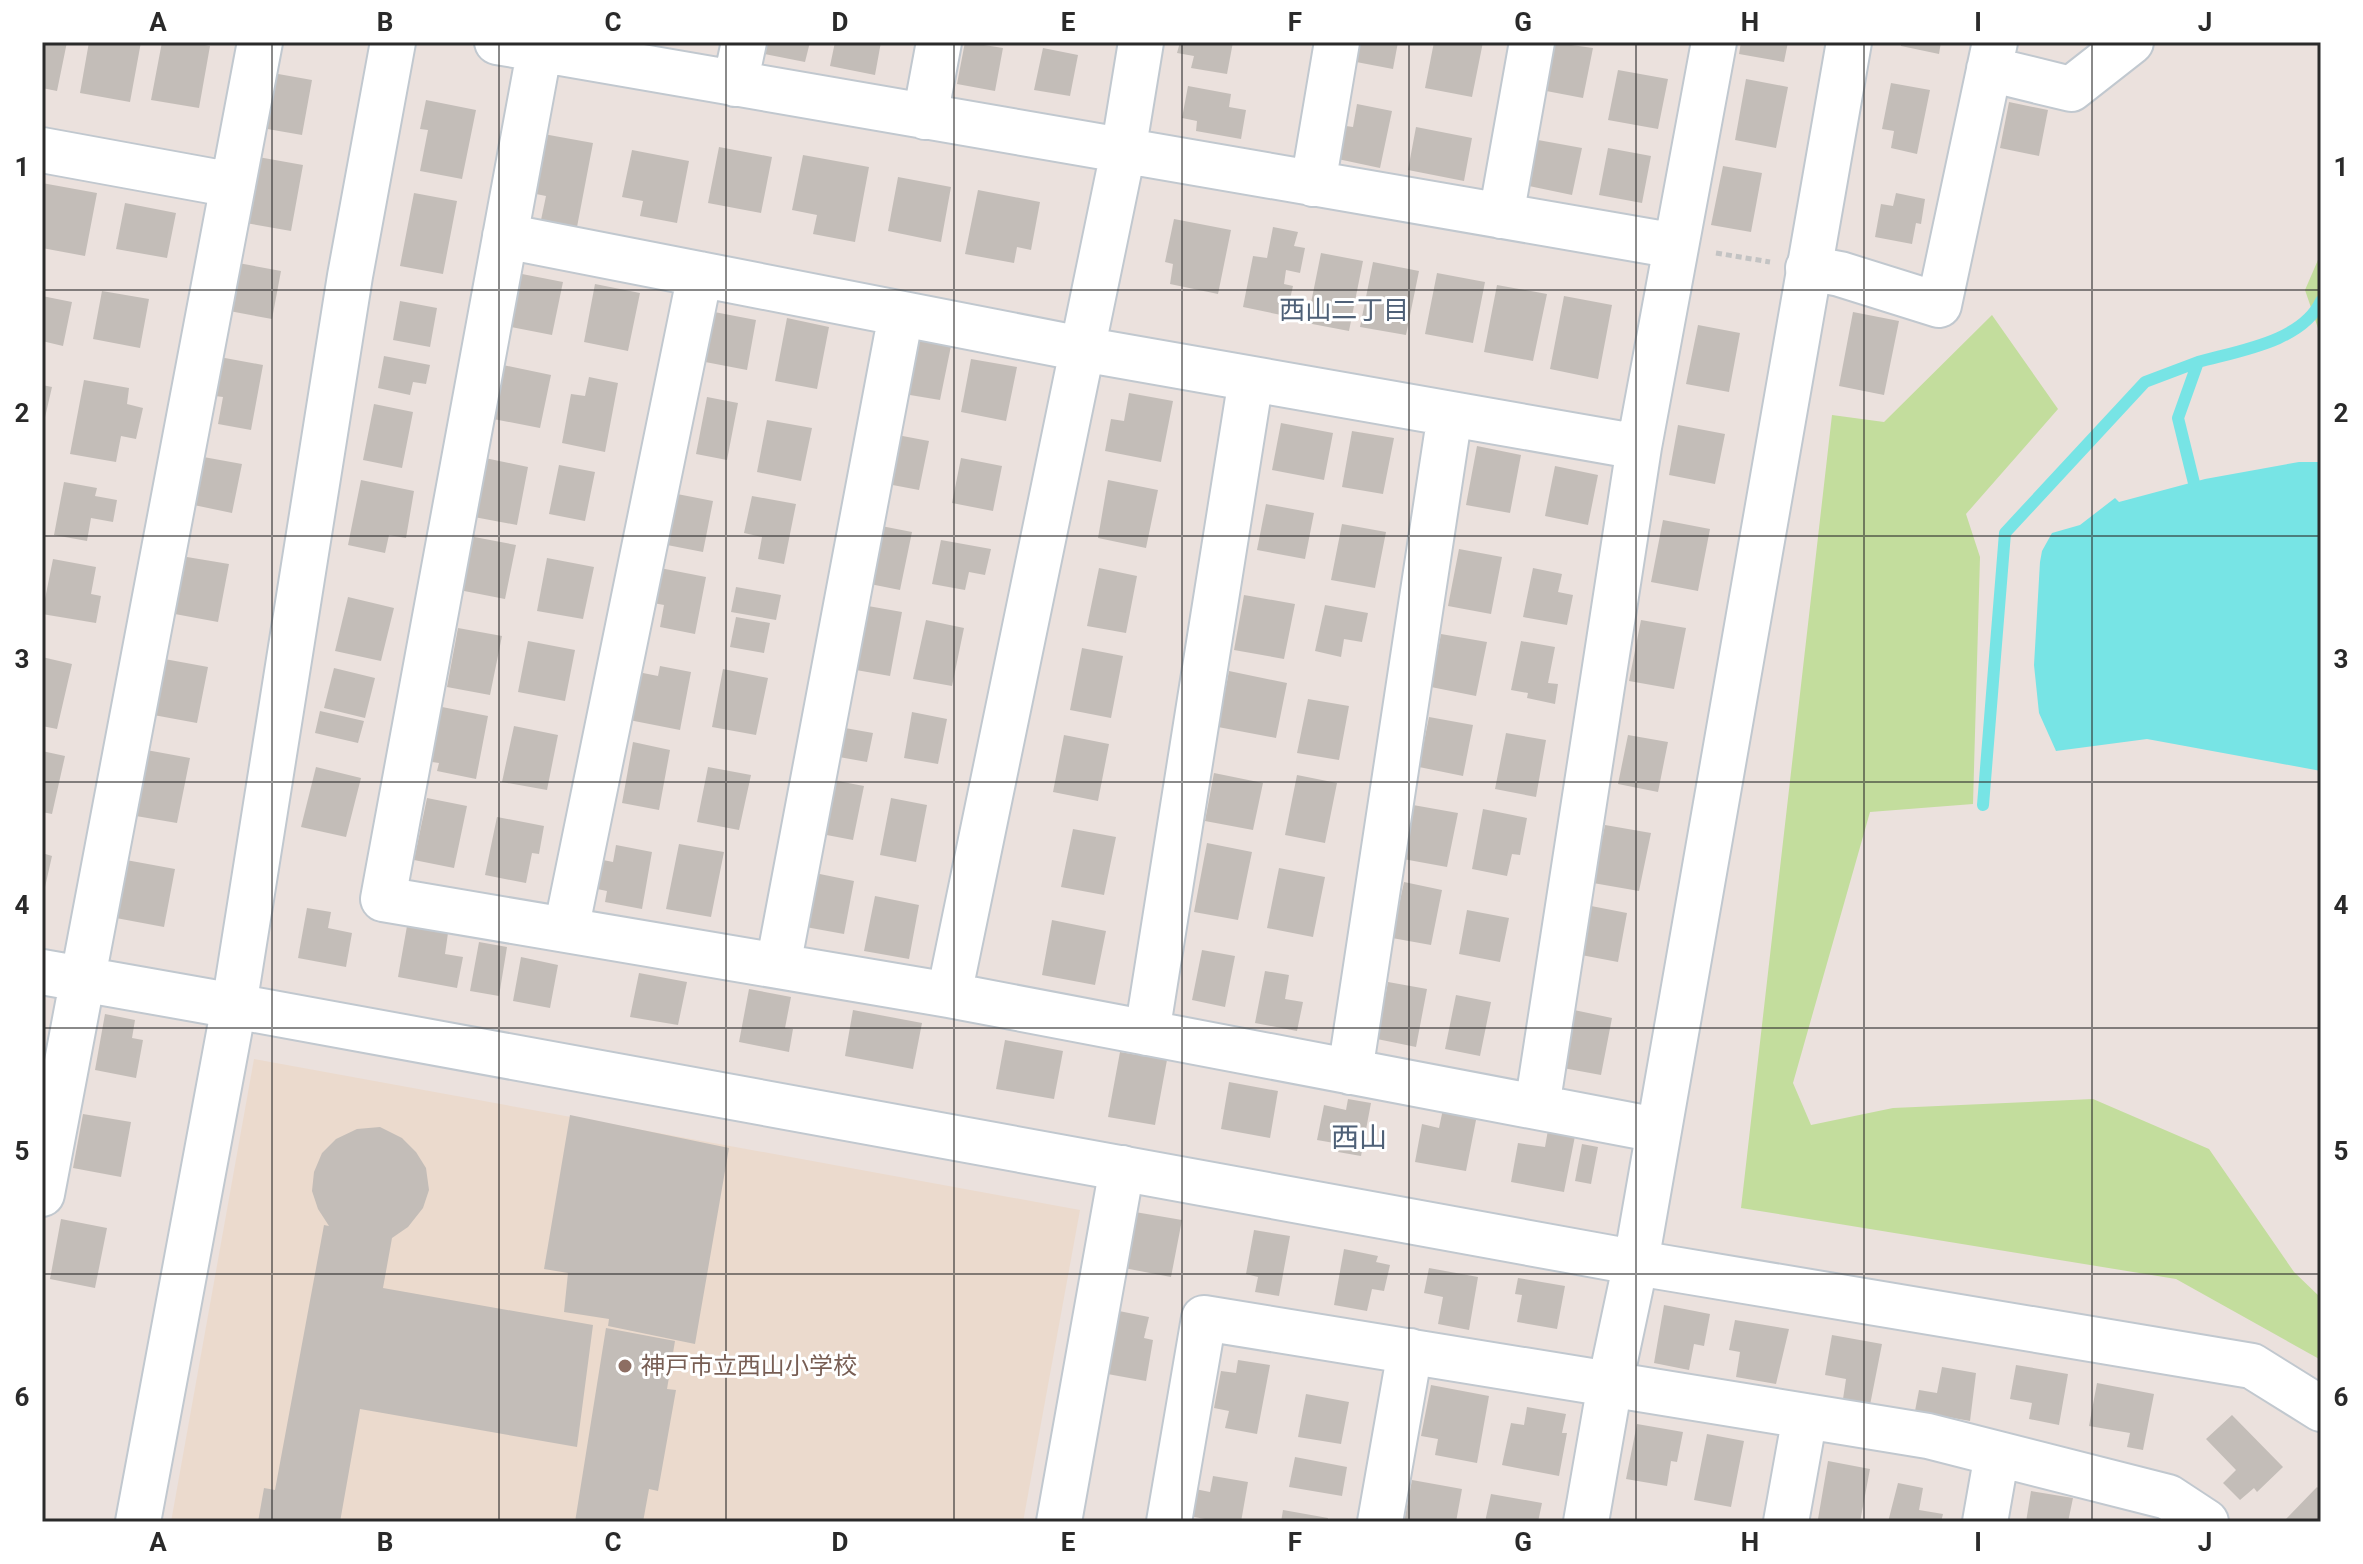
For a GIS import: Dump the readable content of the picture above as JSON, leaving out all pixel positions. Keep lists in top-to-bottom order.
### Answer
{
  "districts": ["西山二丁目", "西山"],
  "places": ["神戸市立西山小学校"],
  "grid": {
    "columns": [
      "A",
      "B",
      "C",
      "D",
      "E",
      "F",
      "G",
      "H",
      "I",
      "J"
    ],
    "rows": [
      "1",
      "2",
      "3",
      "4",
      "5",
      "6"
    ]
  }
}
